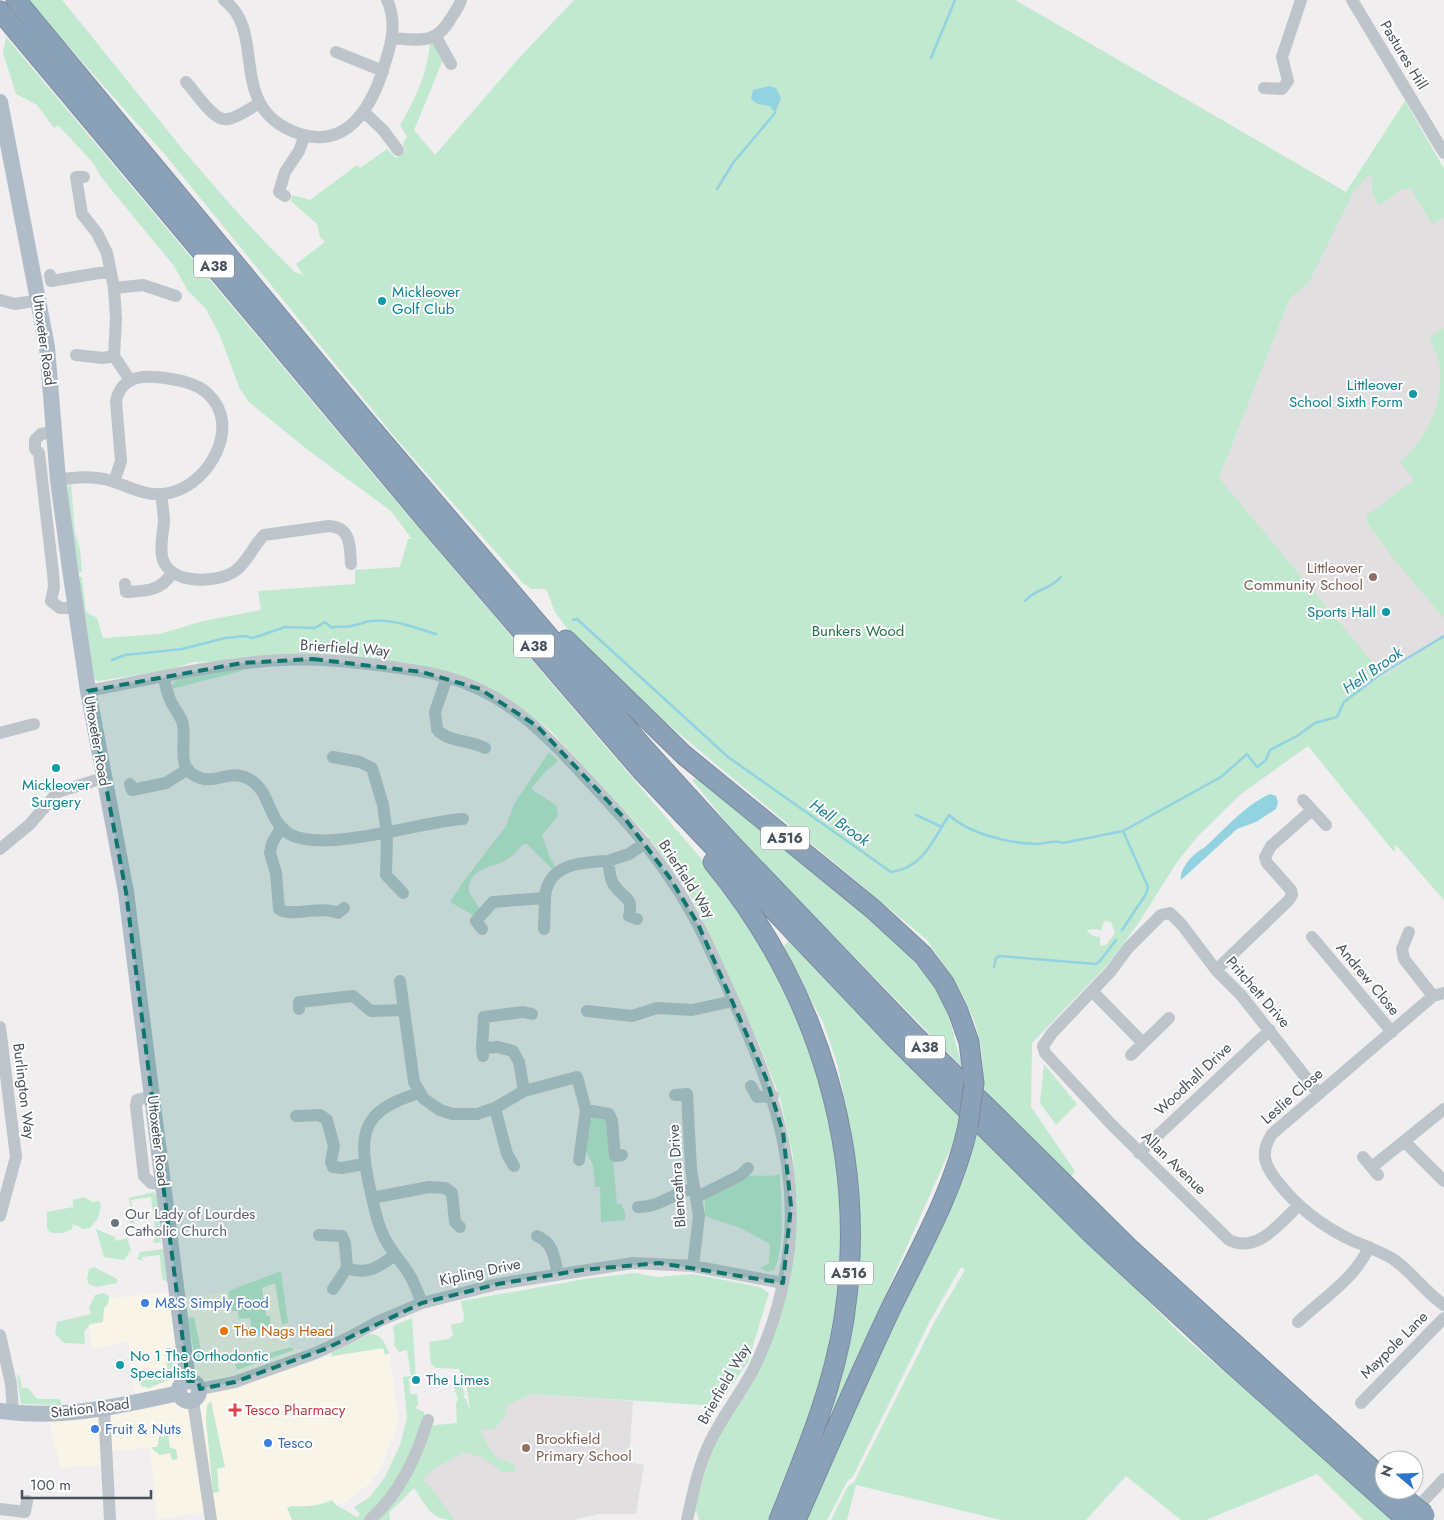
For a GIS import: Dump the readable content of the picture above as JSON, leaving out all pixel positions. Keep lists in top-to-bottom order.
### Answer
{
  "streets": {
    "highway": ["A38", "A516"],
    "main road": ["Uttoxeter Road", "Station Road"],
    "street": [
      "Pastures Hill",
      "Brierfield Way",
      "Andrew Close",
      "Pritchett Drive",
      "Woodhall Drive",
      "Burlington Way",
      "Leslie Close",
      "Allan Avenue",
      "Blencathra Drive",
      "Kipling Drive",
      "Maypole Lane"
    ]
  },
  "crossings": [
    ["A38", "A516"],
    ["Uttoxeter Road", "Brierfield Way"],
    ["Uttoxeter Road", "Kipling Drive"],
    ["Uttoxeter Road", "Station Road"],
    ["Brierfield Way", "Kipling Drive"],
    ["Andrew Close", "Leslie Close"],
    ["Pritchett Drive", "Woodhall Drive"],
    ["Pritchett Drive", "Leslie Close"],
    ["Pritchett Drive", "Allan Avenue"],
    ["Woodhall Drive", "Allan Avenue"],
    ["Leslie Close", "Allan Avenue"],
    ["Blencathra Drive", "Kipling Drive"],
    ["Kipling Drive", "Station Road"]
  ],
  "water": ["Hell Brook"],
  "parks": ["Bunkers Wood"],
  "places": {
    "other": [
      "Mickleover Golf Club",
      "Littleover School Sixth Form",
      "Littleover Community School",
      "Sports Hall",
      "Mickleover Surgery",
      "Our Lady of Lourdes Catholic Church",
      "M&S Simply Food",
      "The Nags Head",
      "No 1 The Orthodontic Specialists",
      "The Limes",
      "Fruit & Nuts",
      "Tesco",
      "Brookfield Primary School"
    ],
    "health": ["Tesco Pharmacy"]
  },
  "scale_bar": "100 m",
  "north": "left"
}
